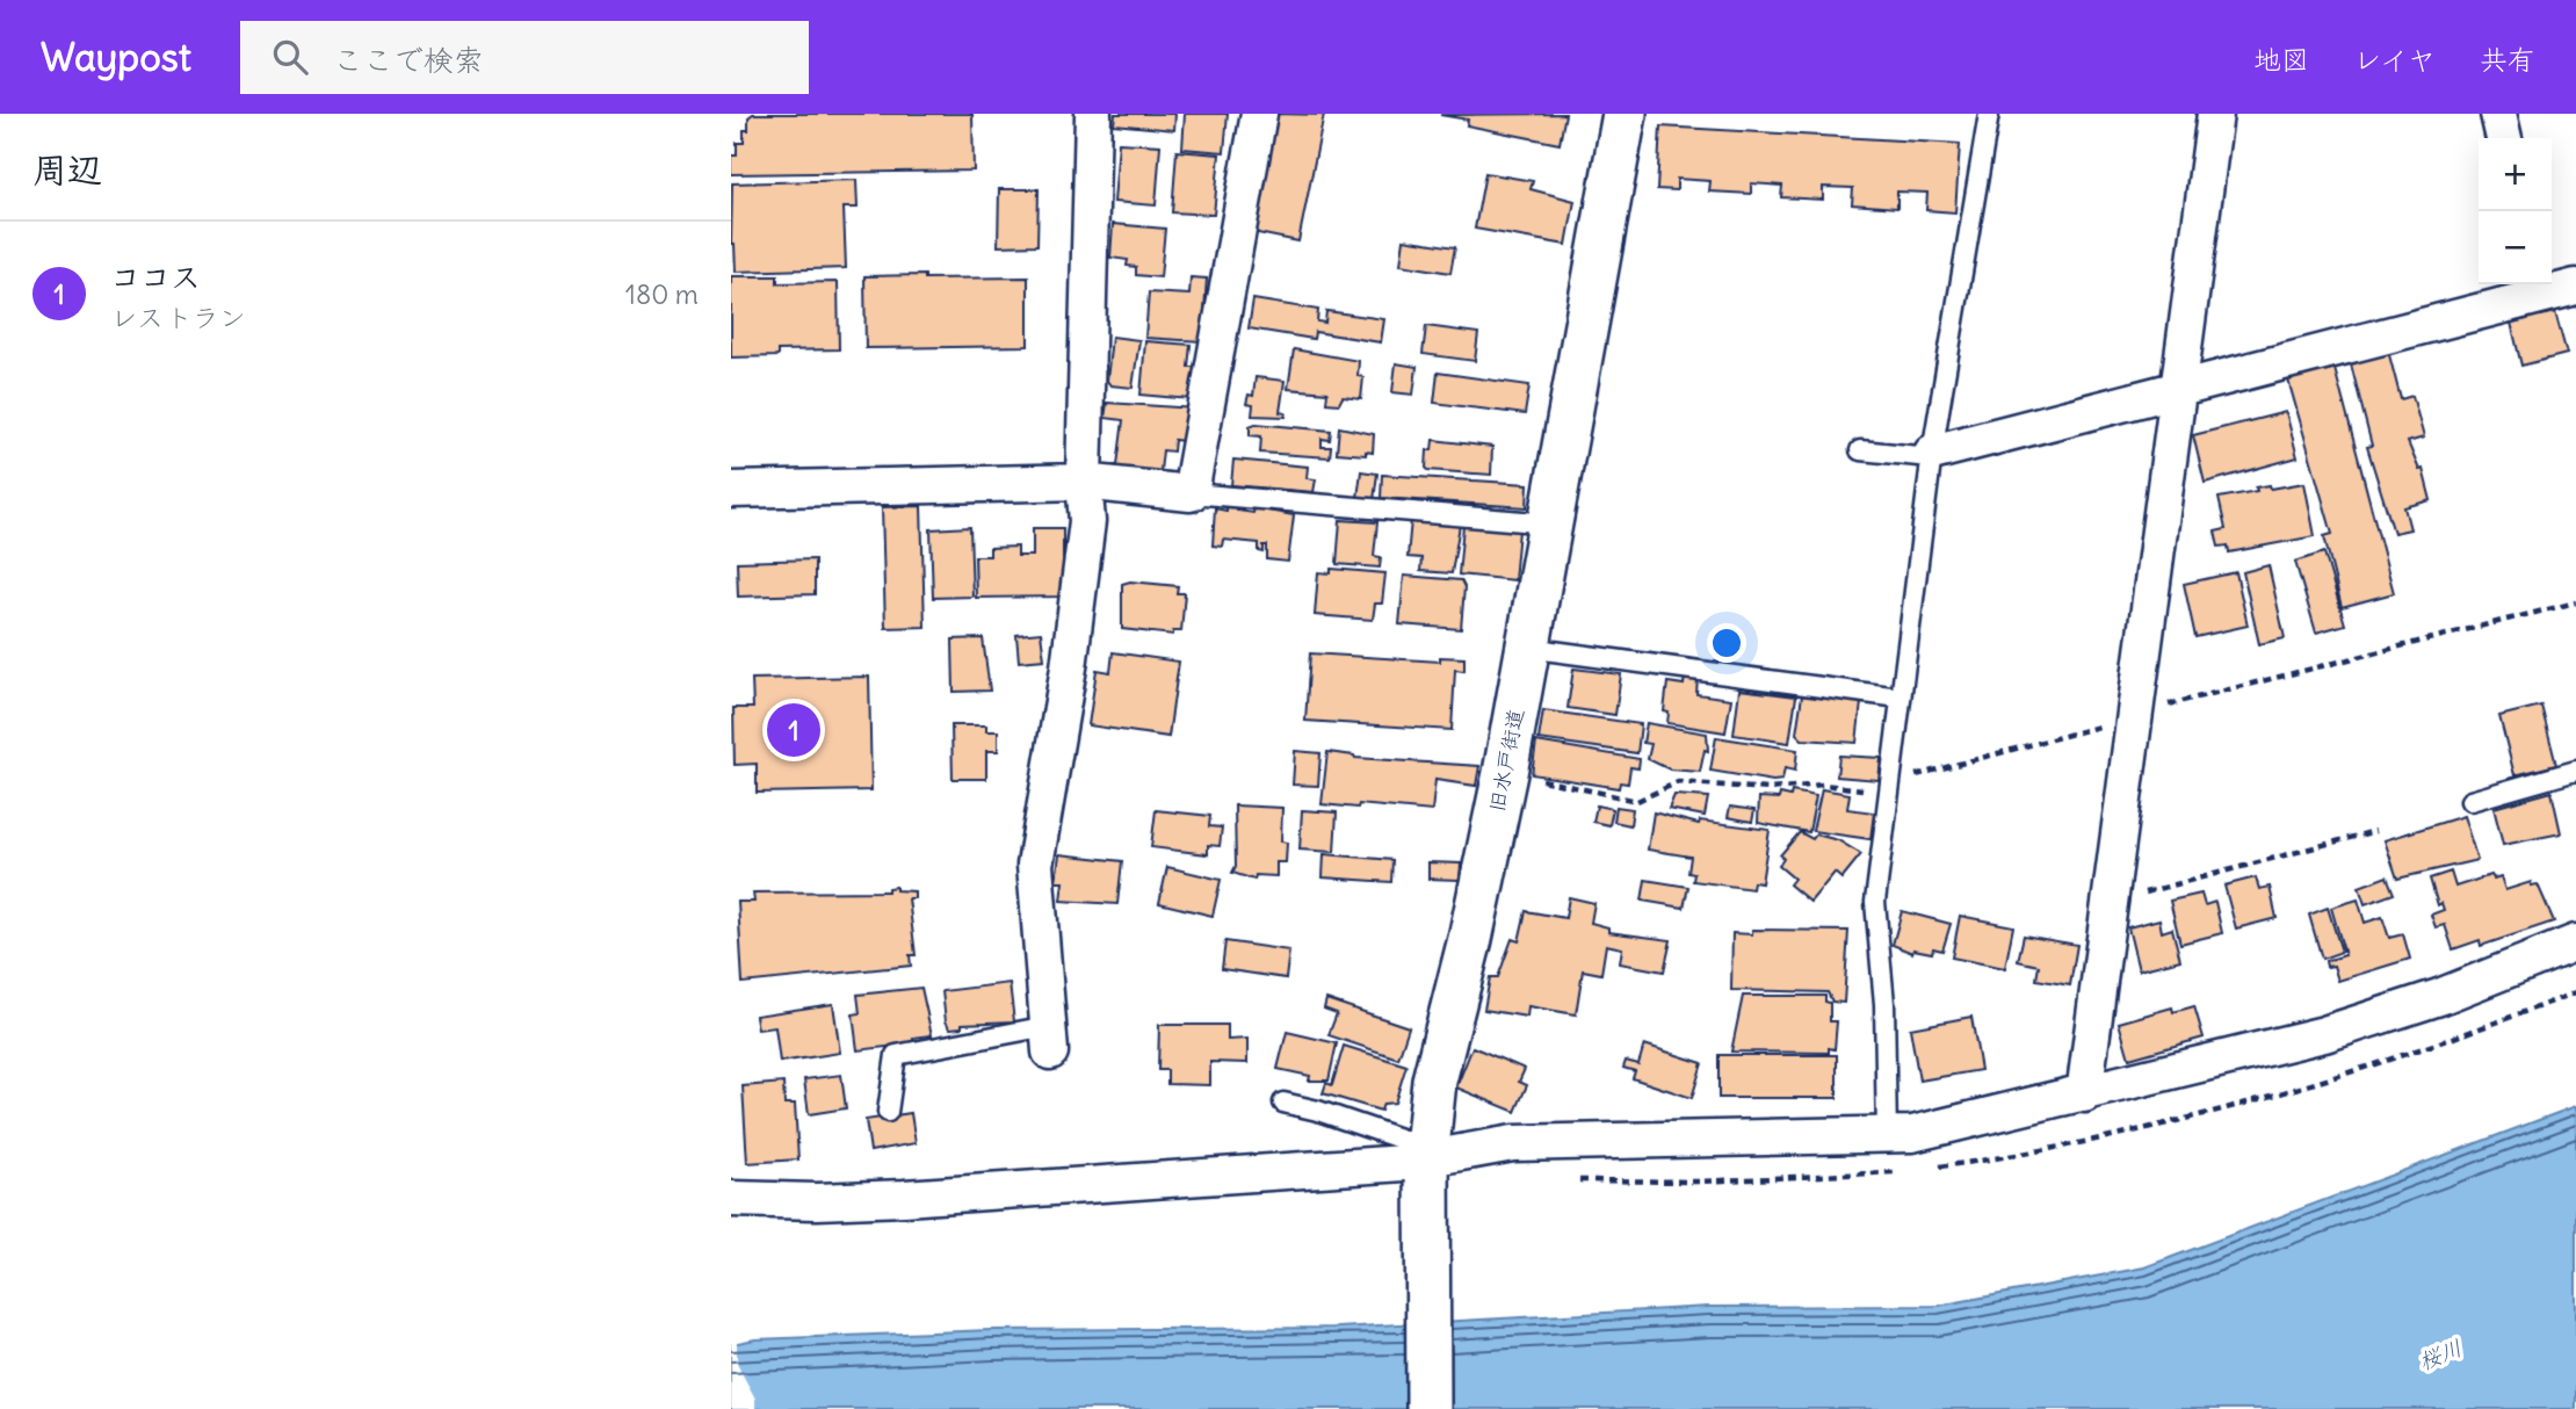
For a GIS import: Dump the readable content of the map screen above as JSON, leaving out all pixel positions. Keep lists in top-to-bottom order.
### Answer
{
  "streets": {
    "street": ["旧水戸街道"]
  },
  "water": ["桜川"],
  "page": {
    "header": "Waypost",
    "search": "ここで検索",
    "nav": ["地図", "レイヤ", "共有"],
    "heading": "周辺",
    "map_buttons": ["+", "−"],
    "list": [
      {
        "mark": "1",
        "name": "ココス",
        "note": "レストラン",
        "value": "180 m"
      }
    ],
    "pins": "1"
  }
}
